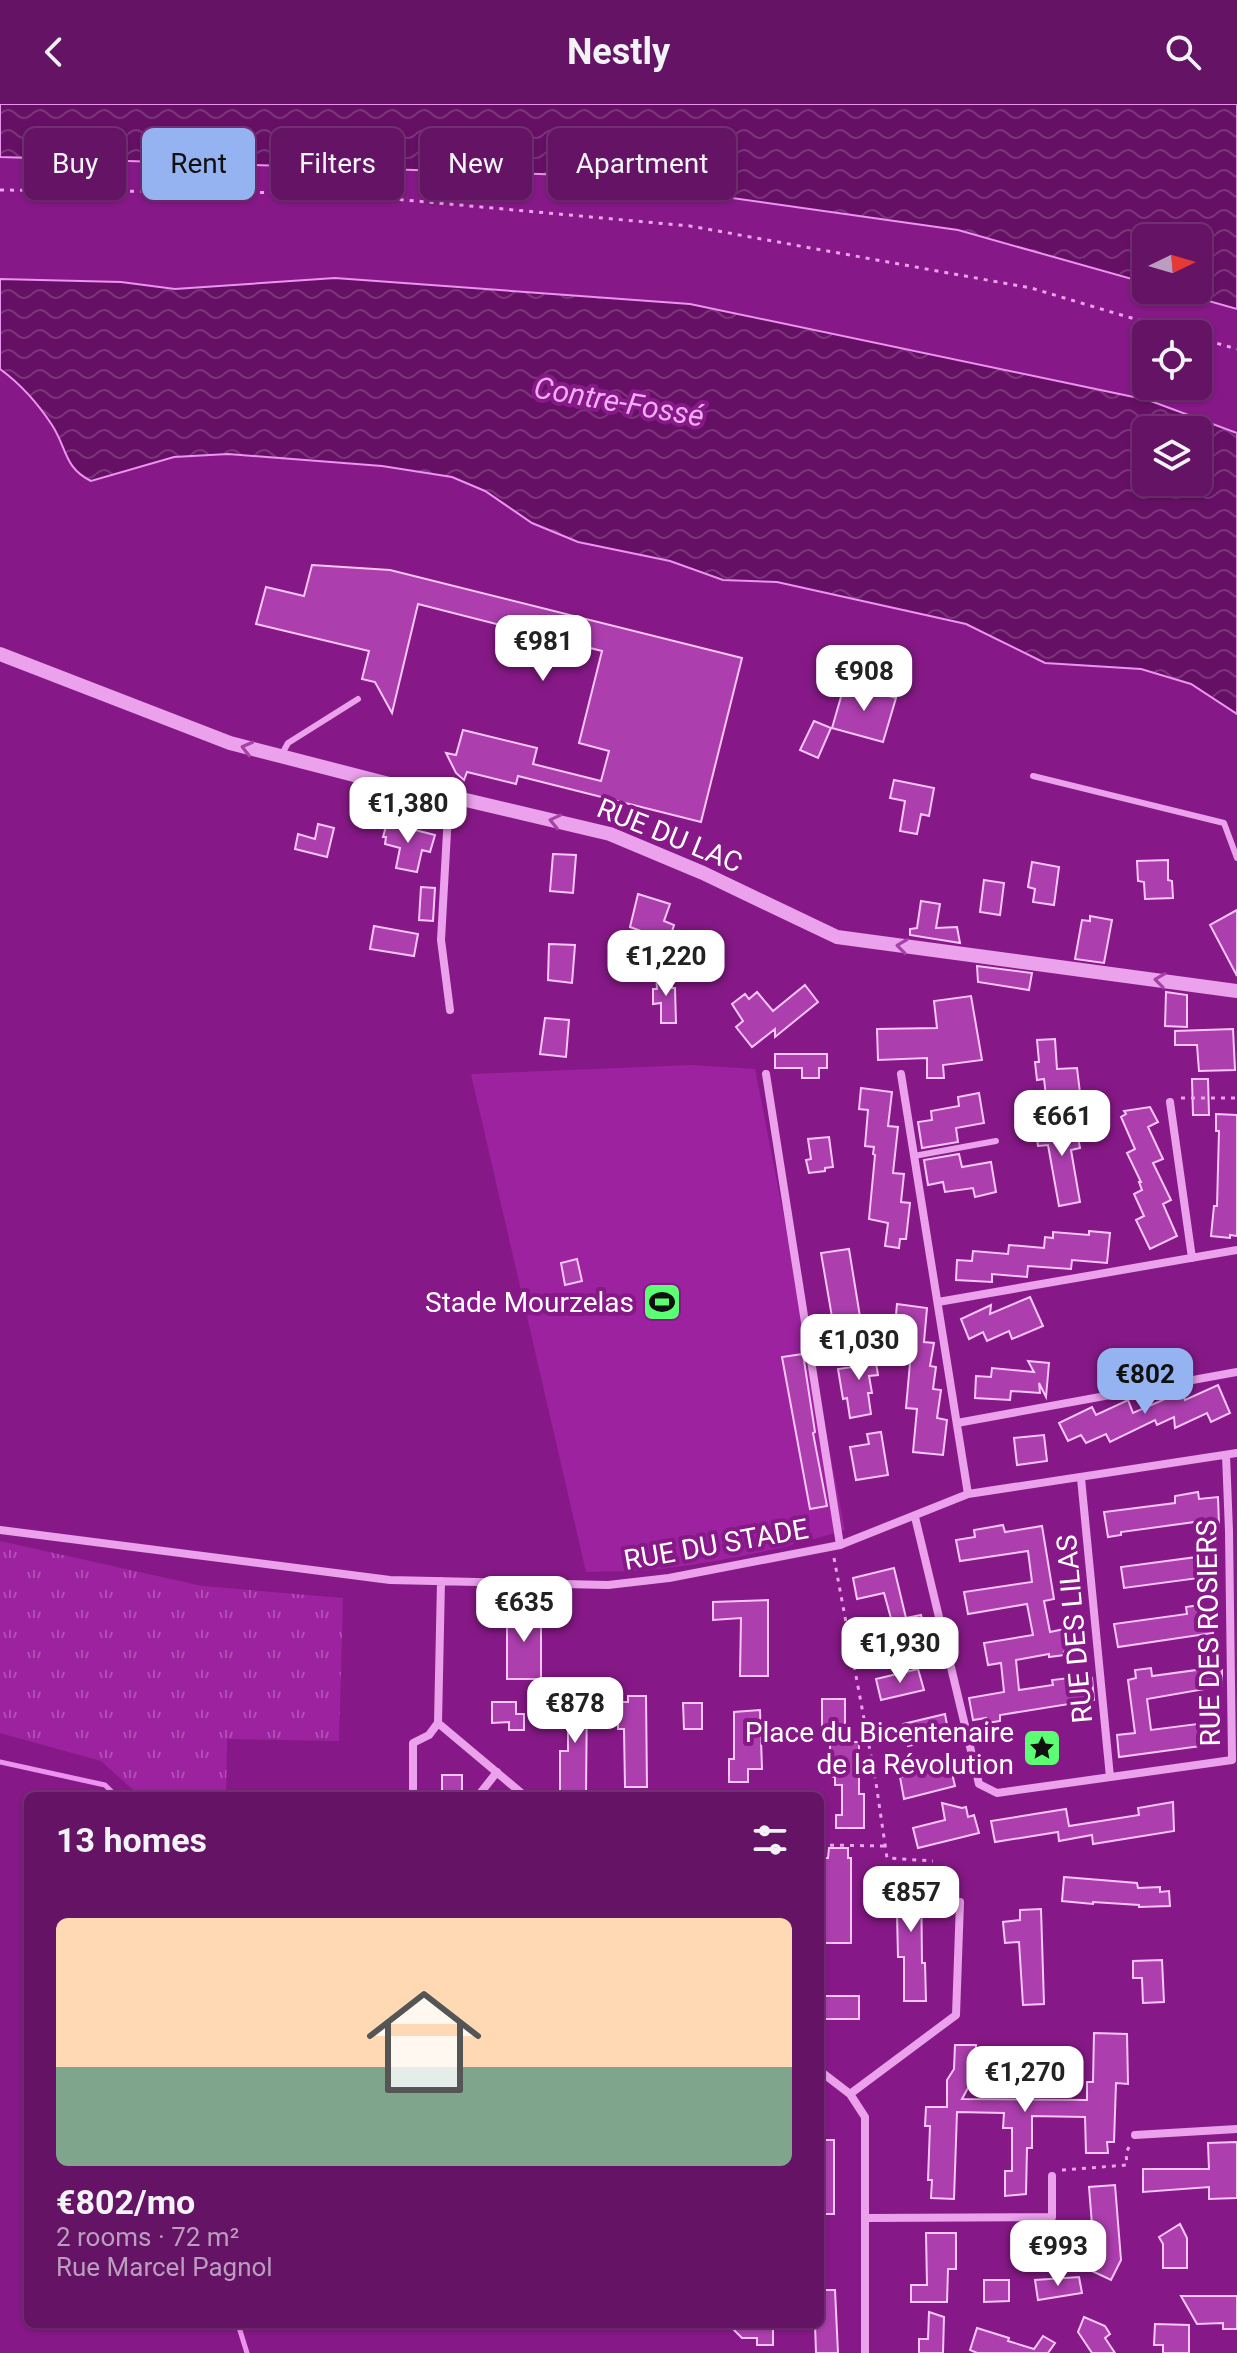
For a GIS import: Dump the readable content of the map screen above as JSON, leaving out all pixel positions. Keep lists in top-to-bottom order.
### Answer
{
  "streets": {
    "street": [
      "RUE DU LAC",
      "RUE DU STADE",
      "RUE DES LILAS",
      "RUE DES ROSIERS"
    ]
  },
  "crossings": [
    ["RUE DU STADE", "RUE DES LILAS"],
    ["RUE DU STADE", "RUE DES ROSIERS"],
    ["RUE DES LILAS", "RUE DES ROSIERS"]
  ],
  "one_way": ["RUE DU LAC"],
  "water": ["Contre-Fossé"],
  "places": {
    "sports": ["Stade Mourzelas"],
    "place": ["Place du Bicentenaire de la Révolution"]
  },
  "north": "right",
  "page": {
    "header": "Nestly",
    "chip": [
      "Buy",
      "Rent",
      "Filters",
      "New",
      "Apartment"
    ],
    "price": [
      "€981",
      "€908",
      "€1,380",
      "€1,220",
      "€661",
      "€1,030",
      "€802",
      "€635",
      "€1,930",
      "€878",
      "€857",
      "€1,270",
      "€993"
    ],
    "heading": "13 homes",
    "list": [
      {
        "name": "€802/mo",
        "note": "2 rooms · 72 m² · Rue Marcel Pagnol"
      }
    ]
  }
}
